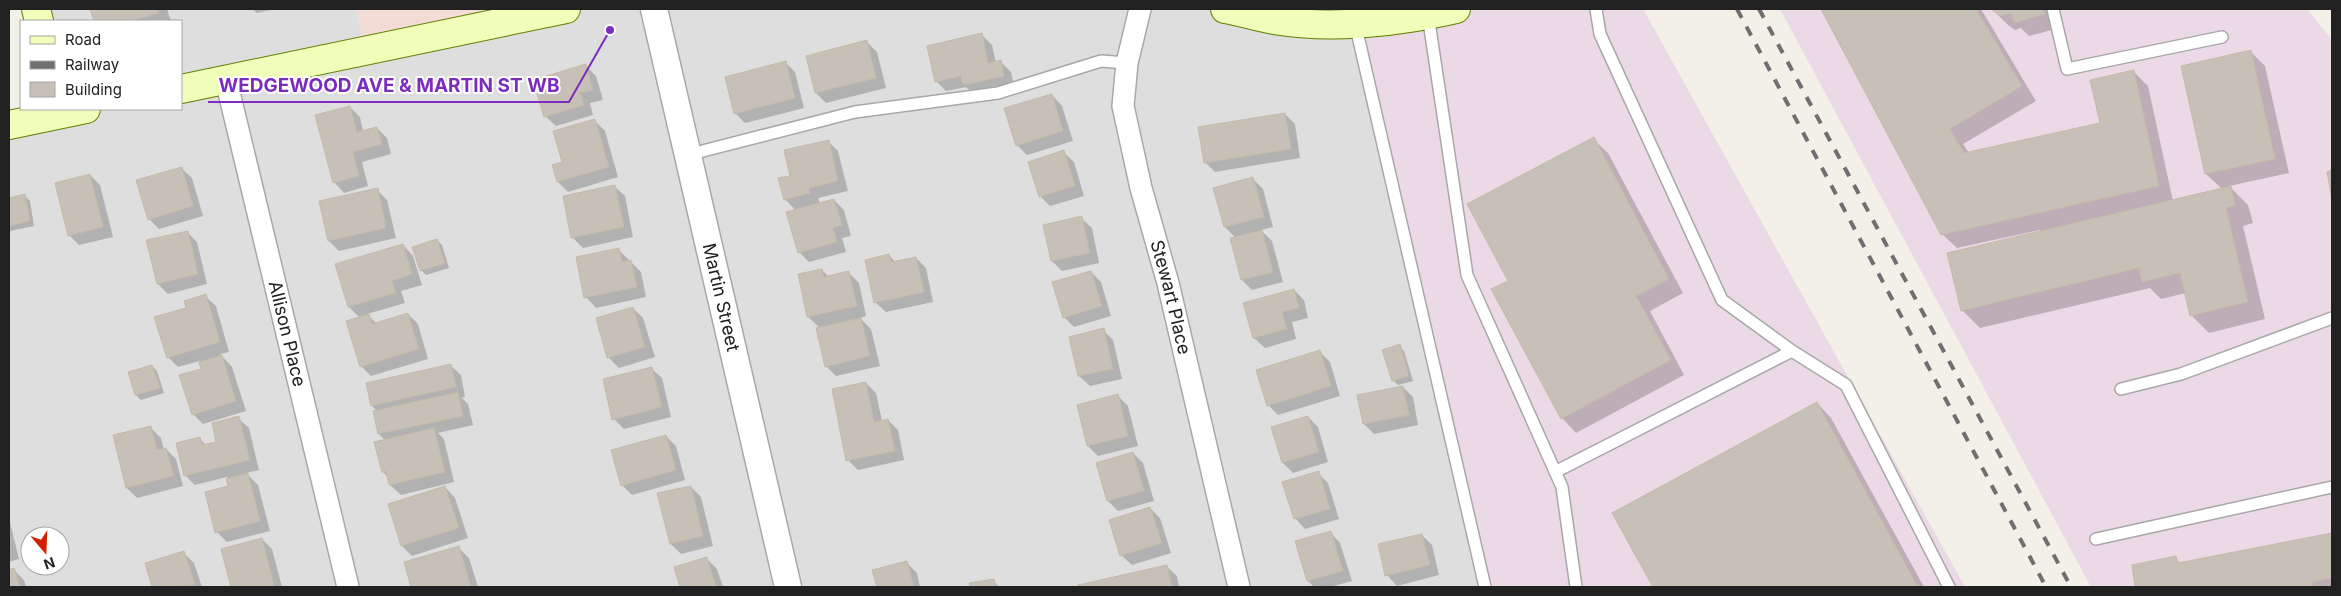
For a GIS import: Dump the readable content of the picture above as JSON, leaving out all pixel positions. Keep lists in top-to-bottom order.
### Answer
{
  "streets": {
    "street": ["Martin Street", "Stewart Place", "Allison Place"]
  },
  "places": ["WEDGEWOOD AVE & MARTIN ST WB"],
  "legend": ["Road", "Railway", "Building"],
  "north": "bottom"
}
